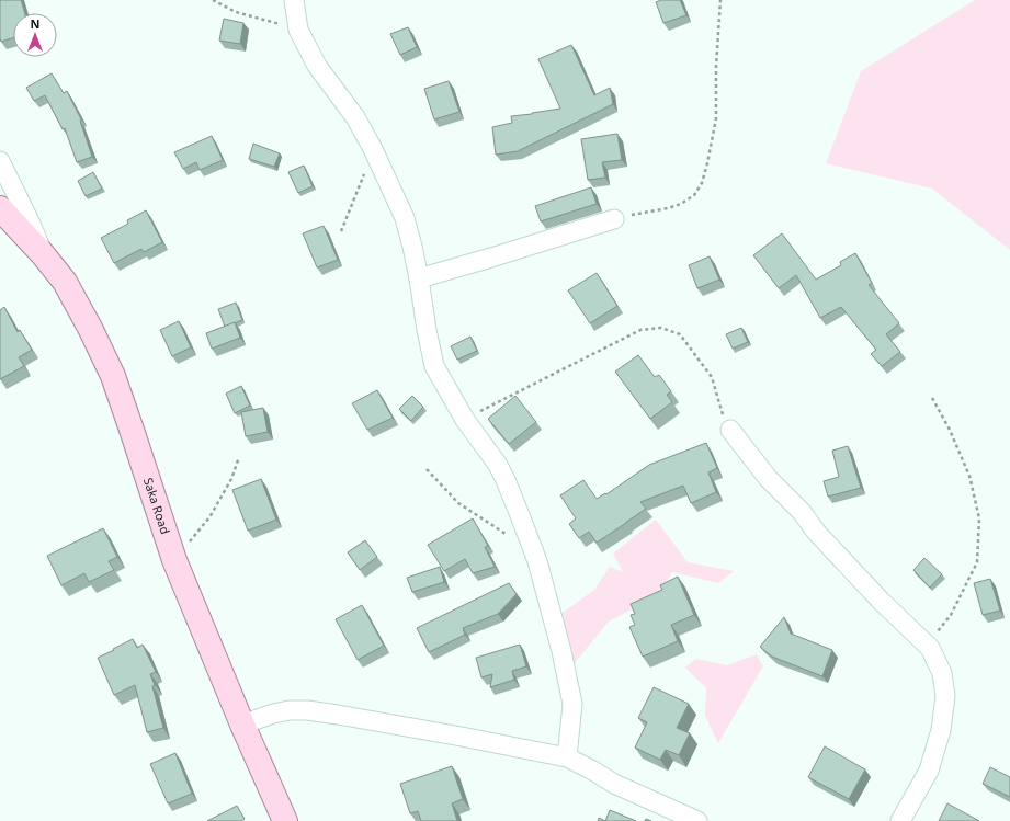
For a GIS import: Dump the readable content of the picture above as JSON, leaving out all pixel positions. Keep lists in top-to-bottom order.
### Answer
{
  "streets": {
    "main road": ["Saka Road"]
  },
  "north": "top"
}
